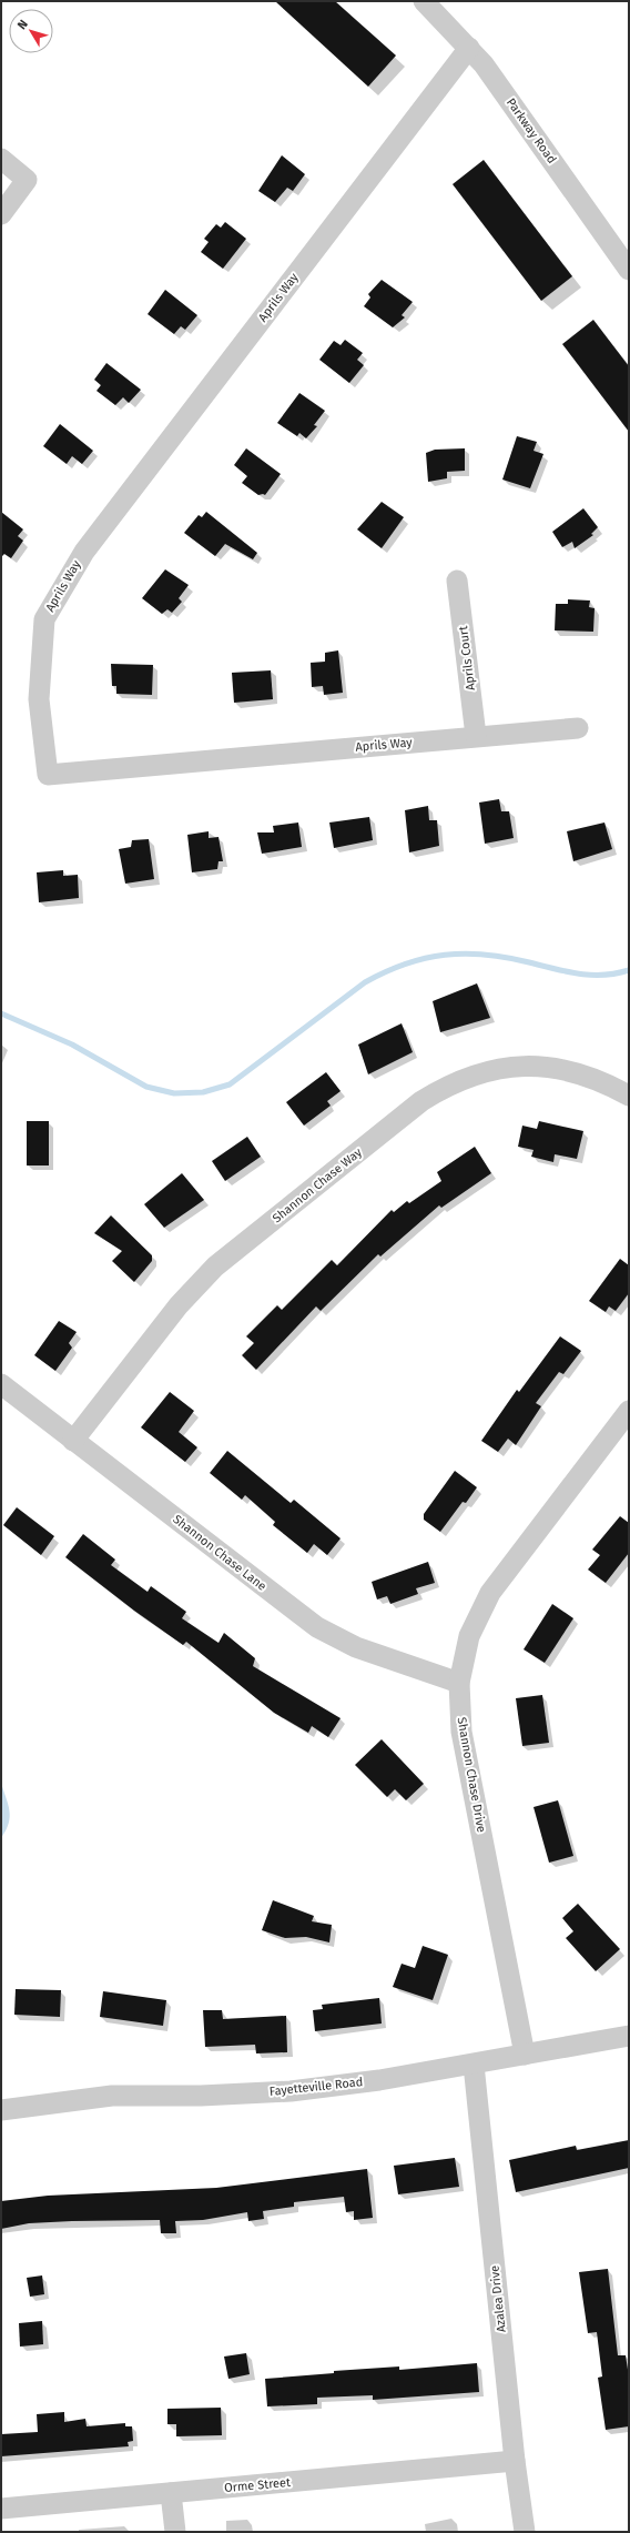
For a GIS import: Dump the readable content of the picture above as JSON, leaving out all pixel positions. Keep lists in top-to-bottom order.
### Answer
{
  "streets": {
    "street": [
      "Parkway Road",
      "Aprils Way",
      "Aprils Court",
      "Shannon Chase Way",
      "Shannon Chase Lane",
      "Shannon Chase Drive",
      "Fayetteville Road",
      "Azalea Drive",
      "Orme Street"
    ]
  },
  "crossings": [
    ["Parkway Road", "Aprils Way"],
    ["Aprils Way", "Aprils Court"],
    ["Shannon Chase Way", "Shannon Chase Lane"],
    ["Shannon Chase Lane", "Shannon Chase Drive"],
    ["Shannon Chase Drive", "Fayetteville Road"],
    ["Fayetteville Road", "Azalea Drive"],
    ["Azalea Drive", "Orme Street"]
  ],
  "north": "top left"
}
